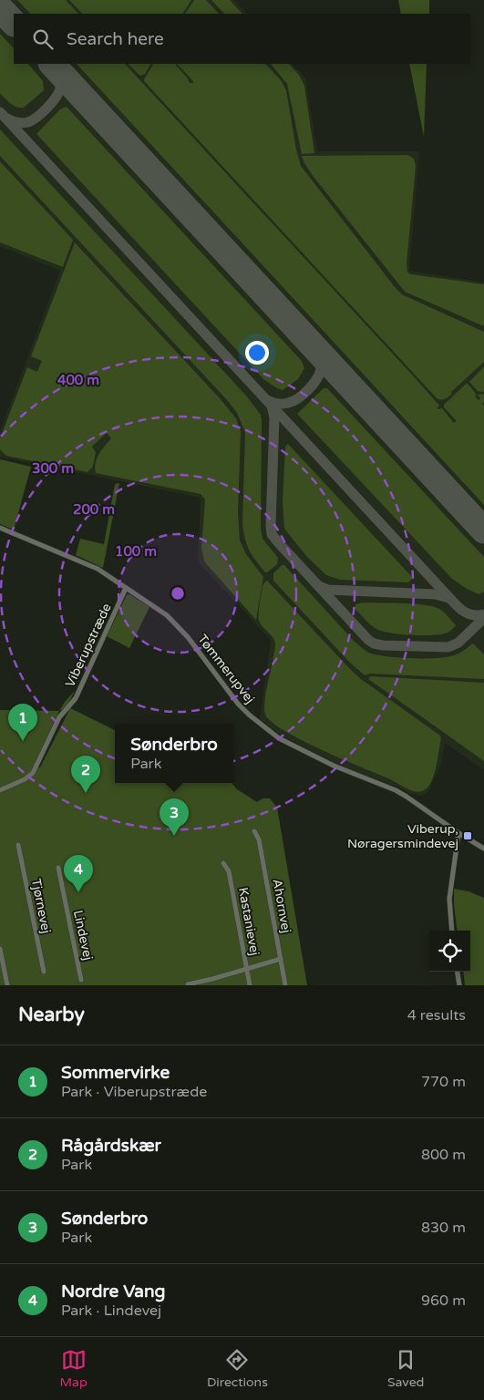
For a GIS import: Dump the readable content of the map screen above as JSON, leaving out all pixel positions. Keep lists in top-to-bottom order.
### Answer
{
  "streets": {
    "street": [
      "Viberupstræde",
      "Tømmerupvej",
      "Tjørnevej",
      "Ahornvej",
      "Kastanievej",
      "Lindevej"
    ]
  },
  "crossings": [
    ["Viberupstræde", "Tømmerupvej"]
  ],
  "places": {
    "transit": ["Viberup, Nøragersmindevej"]
  },
  "page": {
    "search": "Search here",
    "pins": [
      "1",
      "2",
      "3",
      "4"
    ],
    "popup": ["Sønderbro", "Park"],
    "heading": ["Nearby", "4 results"],
    "list": [
      {
        "mark": "1",
        "name": "Sommervirke",
        "note": "Park · Viberupstræde",
        "value": "770 m"
      },
      {
        "mark": "2",
        "name": "Rågårdskær",
        "note": "Park",
        "value": "800 m"
      },
      {
        "mark": "3",
        "name": "Sønderbro",
        "note": "Park",
        "value": "830 m"
      },
      {
        "mark": "4",
        "name": "Nordre Vang",
        "note": "Park · Lindevej",
        "value": "960 m"
      }
    ],
    "nav": ["Map", "Directions", "Saved"]
  },
  "rings": [
    "400 m",
    "300 m",
    "200 m",
    "100 m"
  ]
}
